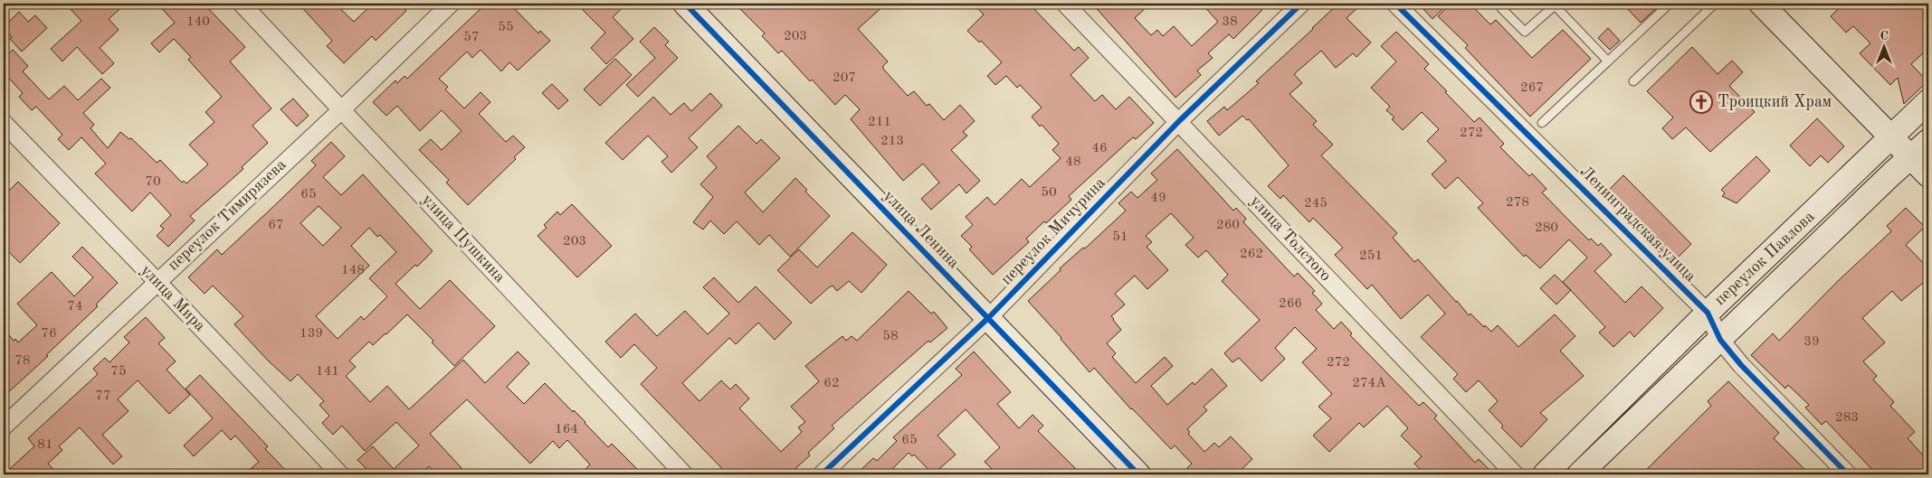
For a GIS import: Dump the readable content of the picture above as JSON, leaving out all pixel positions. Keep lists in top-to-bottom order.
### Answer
{
  "streets": {
    "street": [
      "переулок Тимирязева",
      "Ленинградская улица",
      "улица Ленина",
      "переулок Мичурина",
      "улица Пушкина",
      "улица Толстого",
      "переулок Павлова",
      "улица Мира"
    ]
  },
  "crossings": [
    ["переулок Тимирязева", "улица Пушкина"],
    ["переулок Тимирязева", "улица Мира"],
    ["Ленинградская улица", "переулок Павлова"],
    ["улица Ленина", "переулок Мичурина"],
    ["переулок Мичурина", "улица Толстого"]
  ],
  "places": {
    "church": ["Троицкий Храм"]
  },
  "house_numbers": [
    "140",
    "38",
    "55",
    "203",
    "57",
    "207",
    "267",
    "211",
    "272",
    "213",
    "46",
    "48",
    "70",
    "50",
    "65",
    "49",
    "278",
    "245",
    "67",
    "260",
    "280",
    "51",
    "203",
    "262",
    "251",
    "148",
    "266",
    "74",
    "76",
    "139",
    "58",
    "39",
    "78",
    "272",
    "75",
    "141",
    "62",
    "274А",
    "77",
    "283",
    "164",
    "65",
    "81"
  ],
  "north": "top"
}
